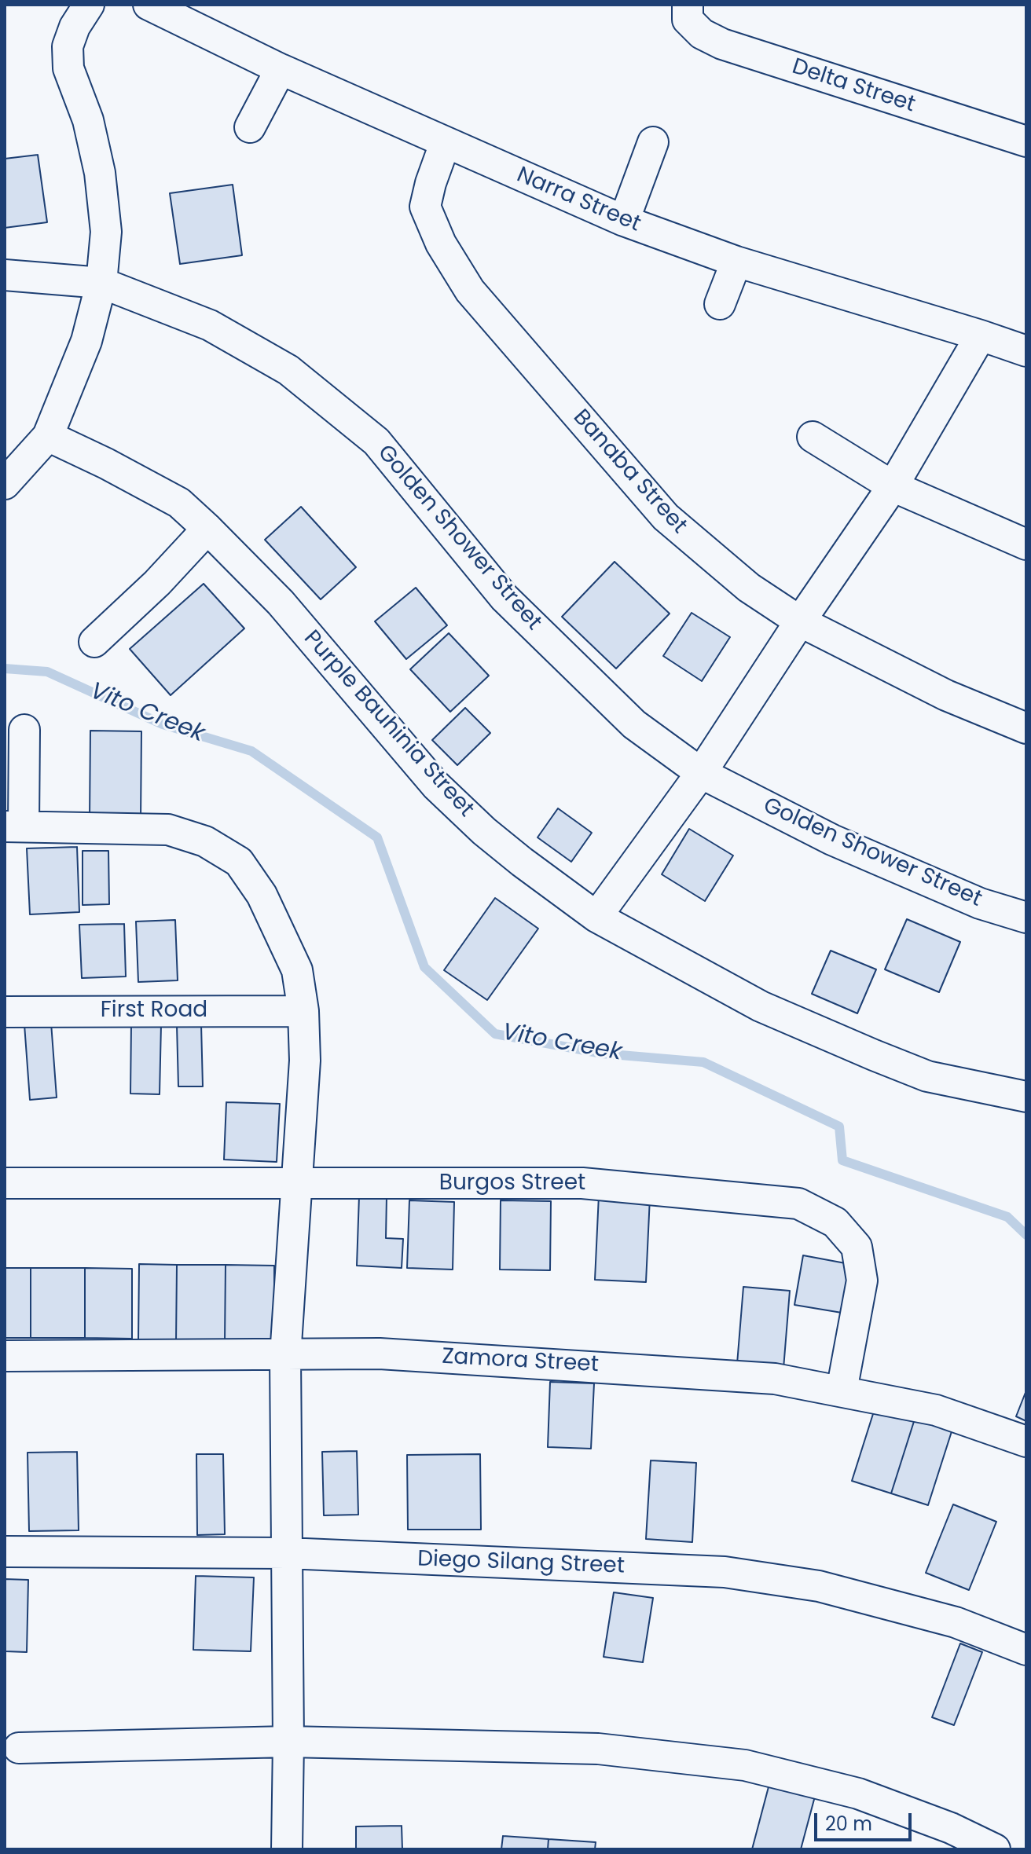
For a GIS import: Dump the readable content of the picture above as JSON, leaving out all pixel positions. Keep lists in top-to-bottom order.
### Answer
{
  "streets": {
    "street": [
      "Delta Street",
      "Narra Street",
      "Banaba Street",
      "Golden Shower Street",
      "Purple Bauhinia Street",
      "First Road",
      "Burgos Street",
      "Zamora Street",
      "Diego Silang Street"
    ]
  },
  "crossings": [
    ["Narra Street", "Banaba Street"],
    ["Burgos Street", "Zamora Street"]
  ],
  "water": ["Vito Creek"],
  "scale_bar": "20 m"
}
